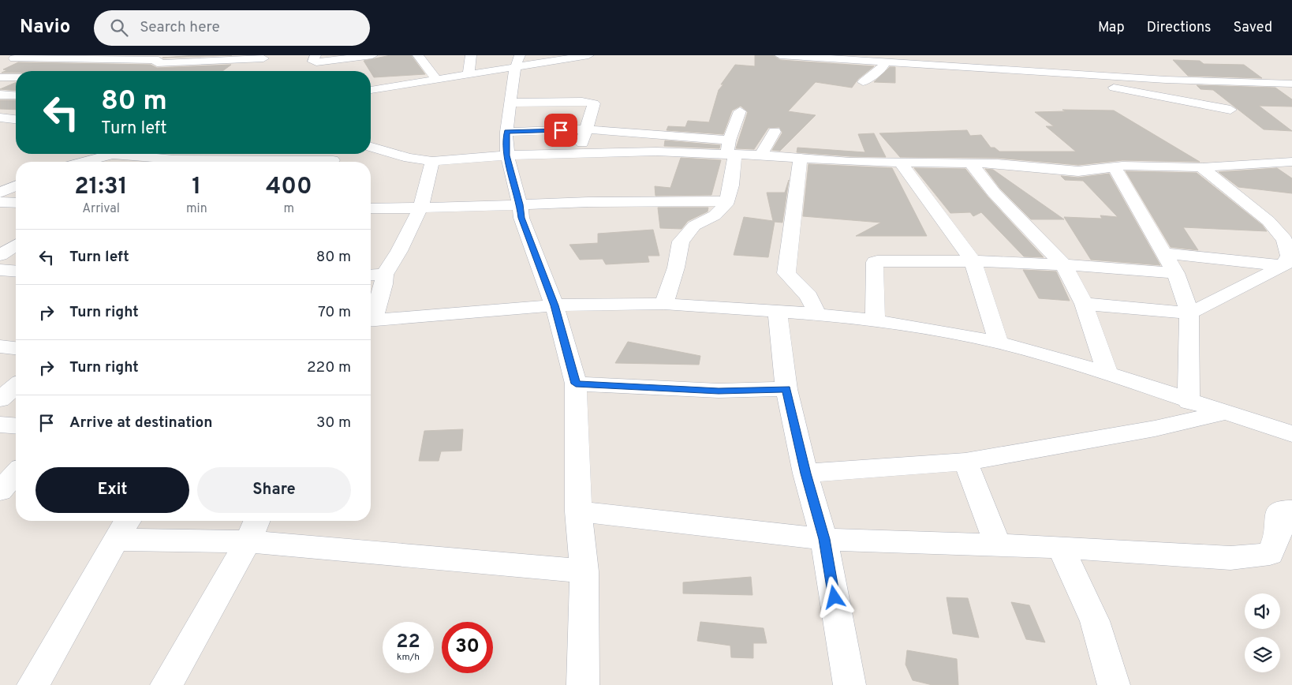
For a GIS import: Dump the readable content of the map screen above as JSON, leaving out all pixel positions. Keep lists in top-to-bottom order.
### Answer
{
  "page": {
    "header": "Navio",
    "search": "Search here",
    "nav": ["Map", "Directions", "Saved"],
    "turn": ["80 m", "Turn left"],
    "eta": [
      "21:31",
      "Arrival",
      "1",
      "min",
      "400",
      "m"
    ],
    "list": [
      {
        "name": "Turn left",
        "value": "80 m"
      },
      {
        "name": "Turn right",
        "value": "70 m"
      },
      {
        "name": "Turn right",
        "value": "220 m"
      },
      {
        "name": "Arrive at destination",
        "value": "30 m"
      }
    ],
    "buttons": ["Exit", "Share"],
    "speed": "22 km/h",
    "limit": "30"
  }
}
